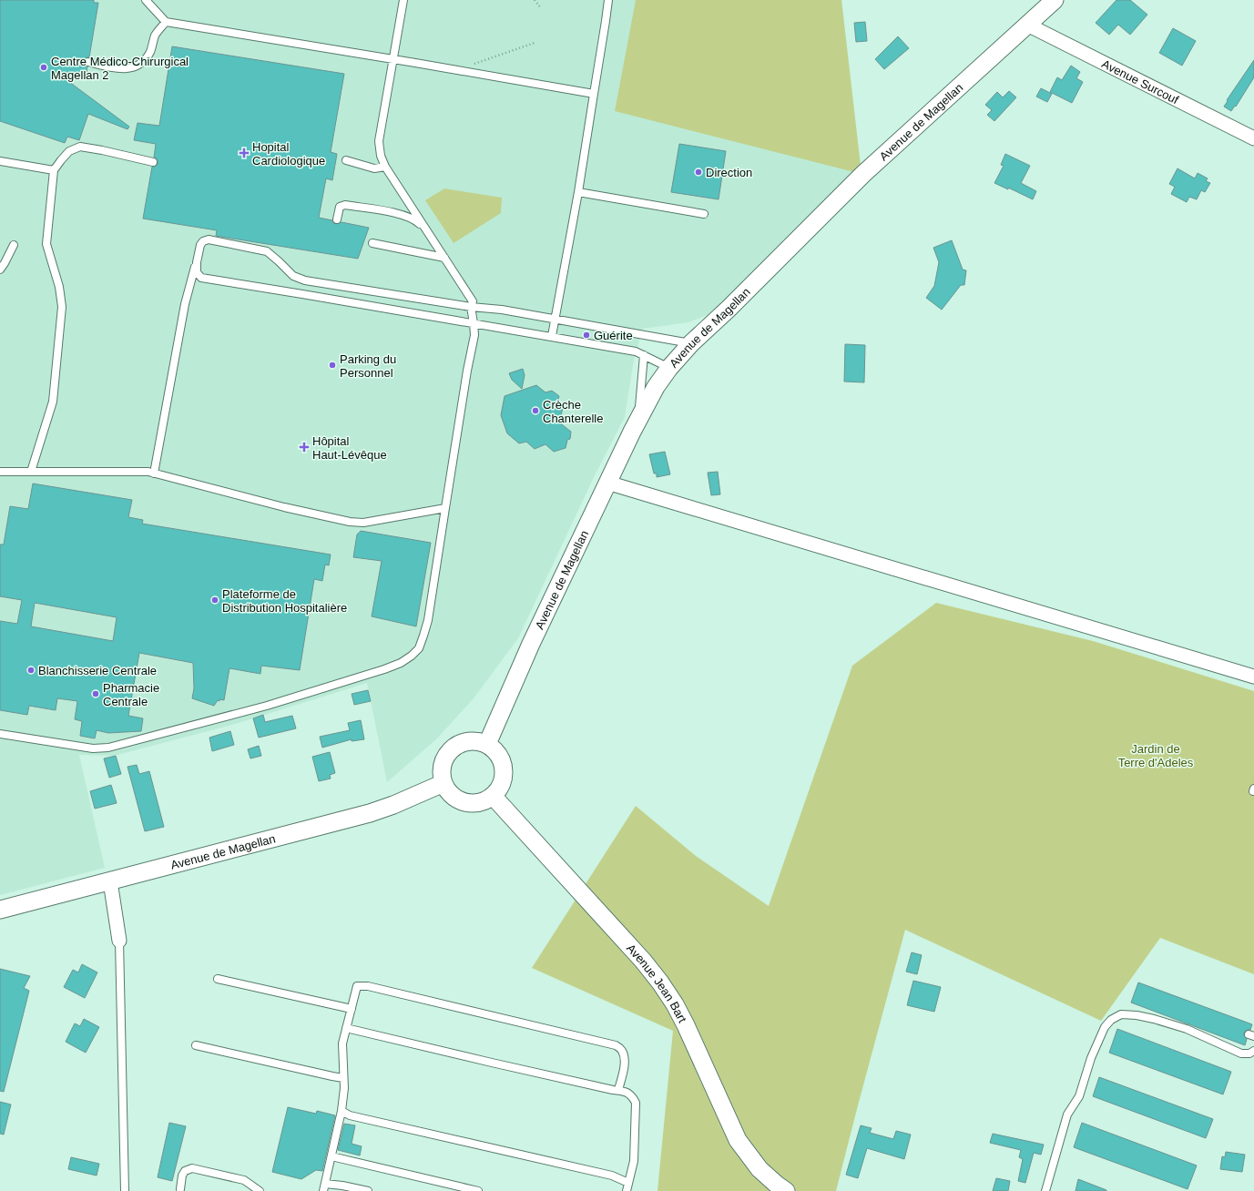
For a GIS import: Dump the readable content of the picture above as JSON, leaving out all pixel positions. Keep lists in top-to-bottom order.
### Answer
{
  "streets": {
    "street": ["Avenue Surcouf", "Avenue de Magellan", "Avenue Jean Bart"]
  },
  "crossings": [
    ["Avenue Surcouf", "Avenue de Magellan"],
    ["Avenue de Magellan", "Avenue Jean Bart"]
  ],
  "parks": ["Jardin de Terre d'Adeles"],
  "places": {
    "other": [
      "Centre Médico-Chirurgical Magellan 2",
      "Direction",
      "Guérite",
      "Parking du Personnel",
      "Crèche Chanterelle",
      "Plateforme de Distribution Hospitalière",
      "Blanchisserie Centrale",
      "Pharmacie Centrale"
    ],
    "health": ["Hopital Cardiologique", "Hôpital Haut-Lévêque"]
  }
}
